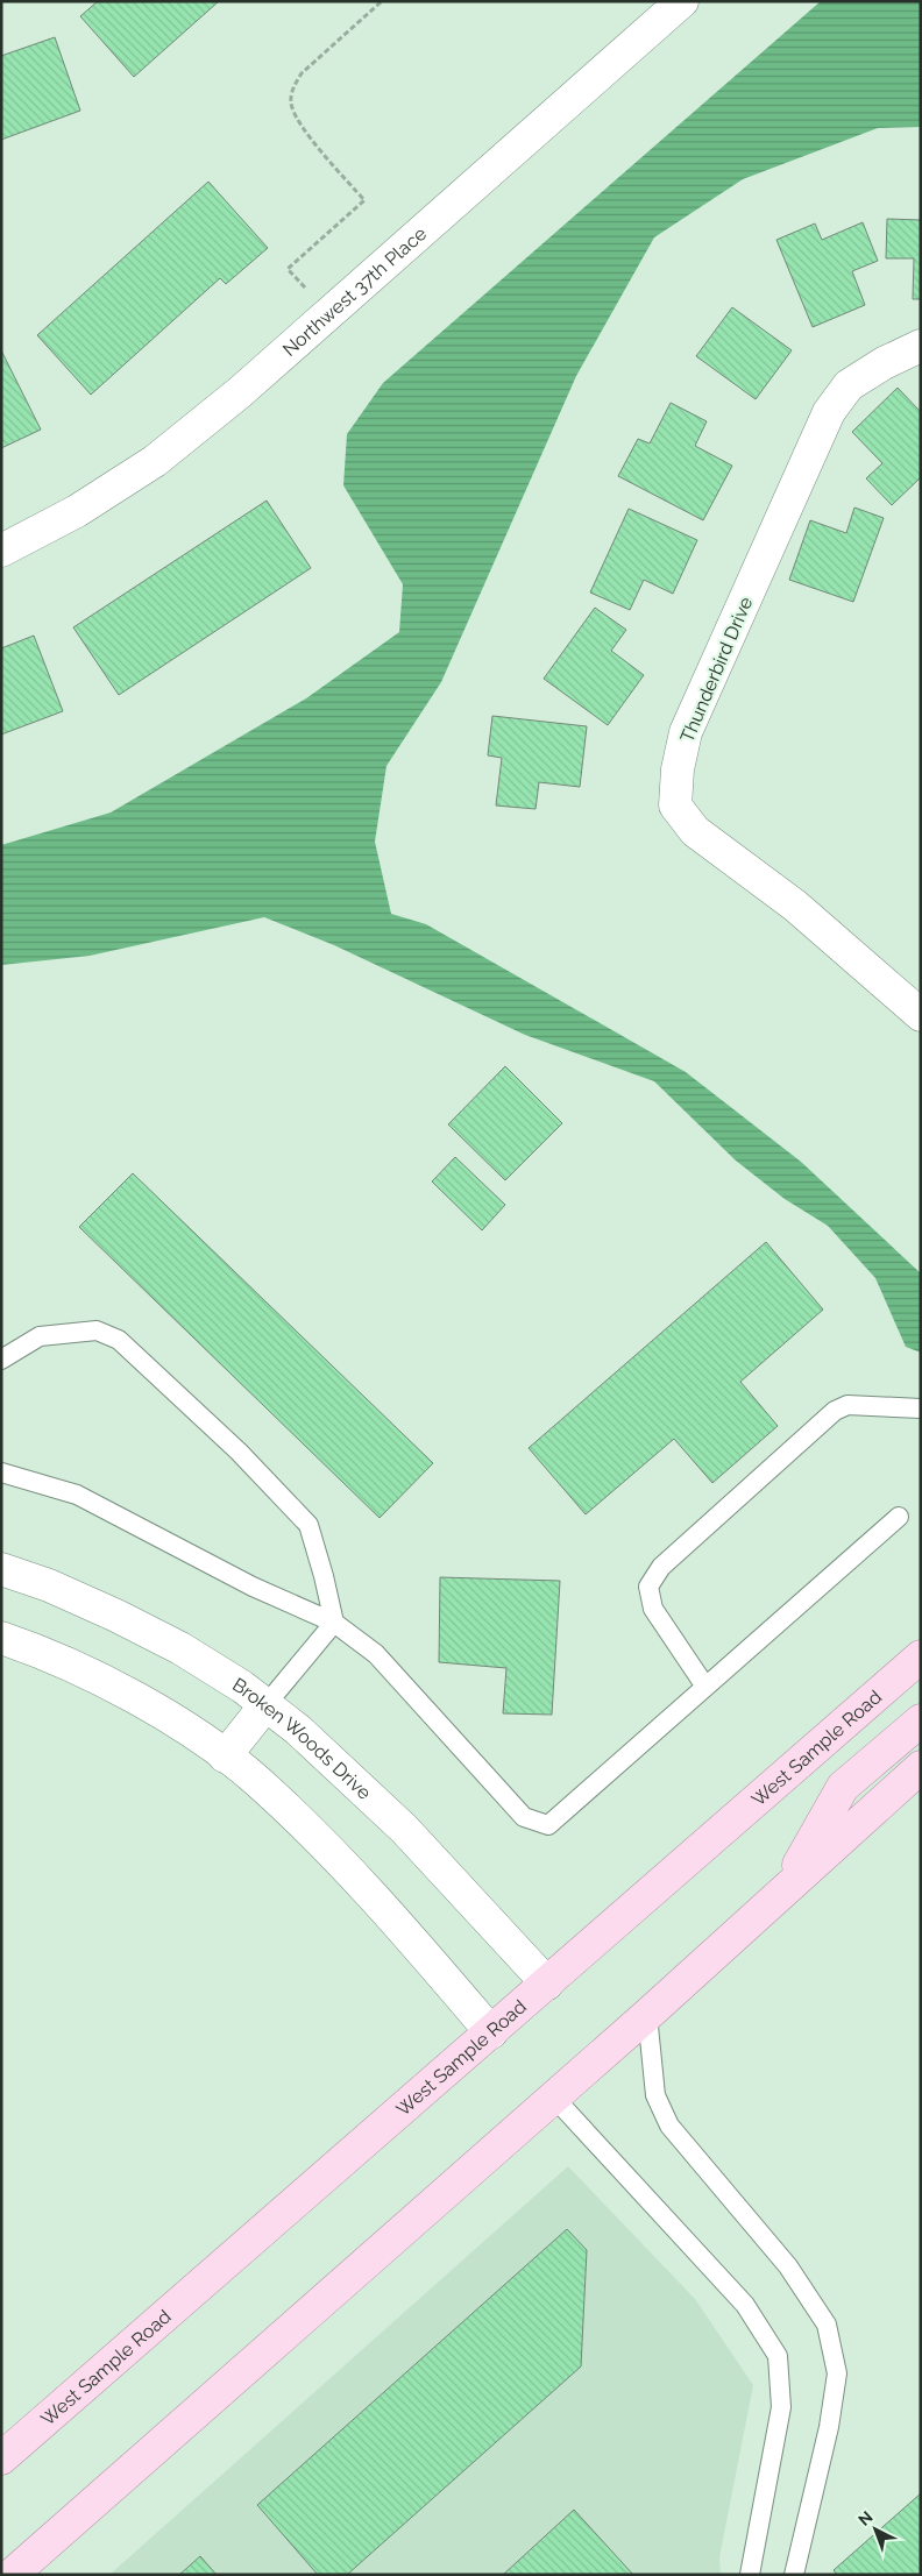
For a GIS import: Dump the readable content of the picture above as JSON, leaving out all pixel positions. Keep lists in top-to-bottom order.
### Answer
{
  "streets": {
    "main road": ["West Sample Road"],
    "street": ["Northwest 37th Place", "Thunderbird Drive", "Broken Woods Drive"]
  },
  "crossings": [
    ["Broken Woods Drive", "West Sample Road"]
  ],
  "north": "top left"
}
